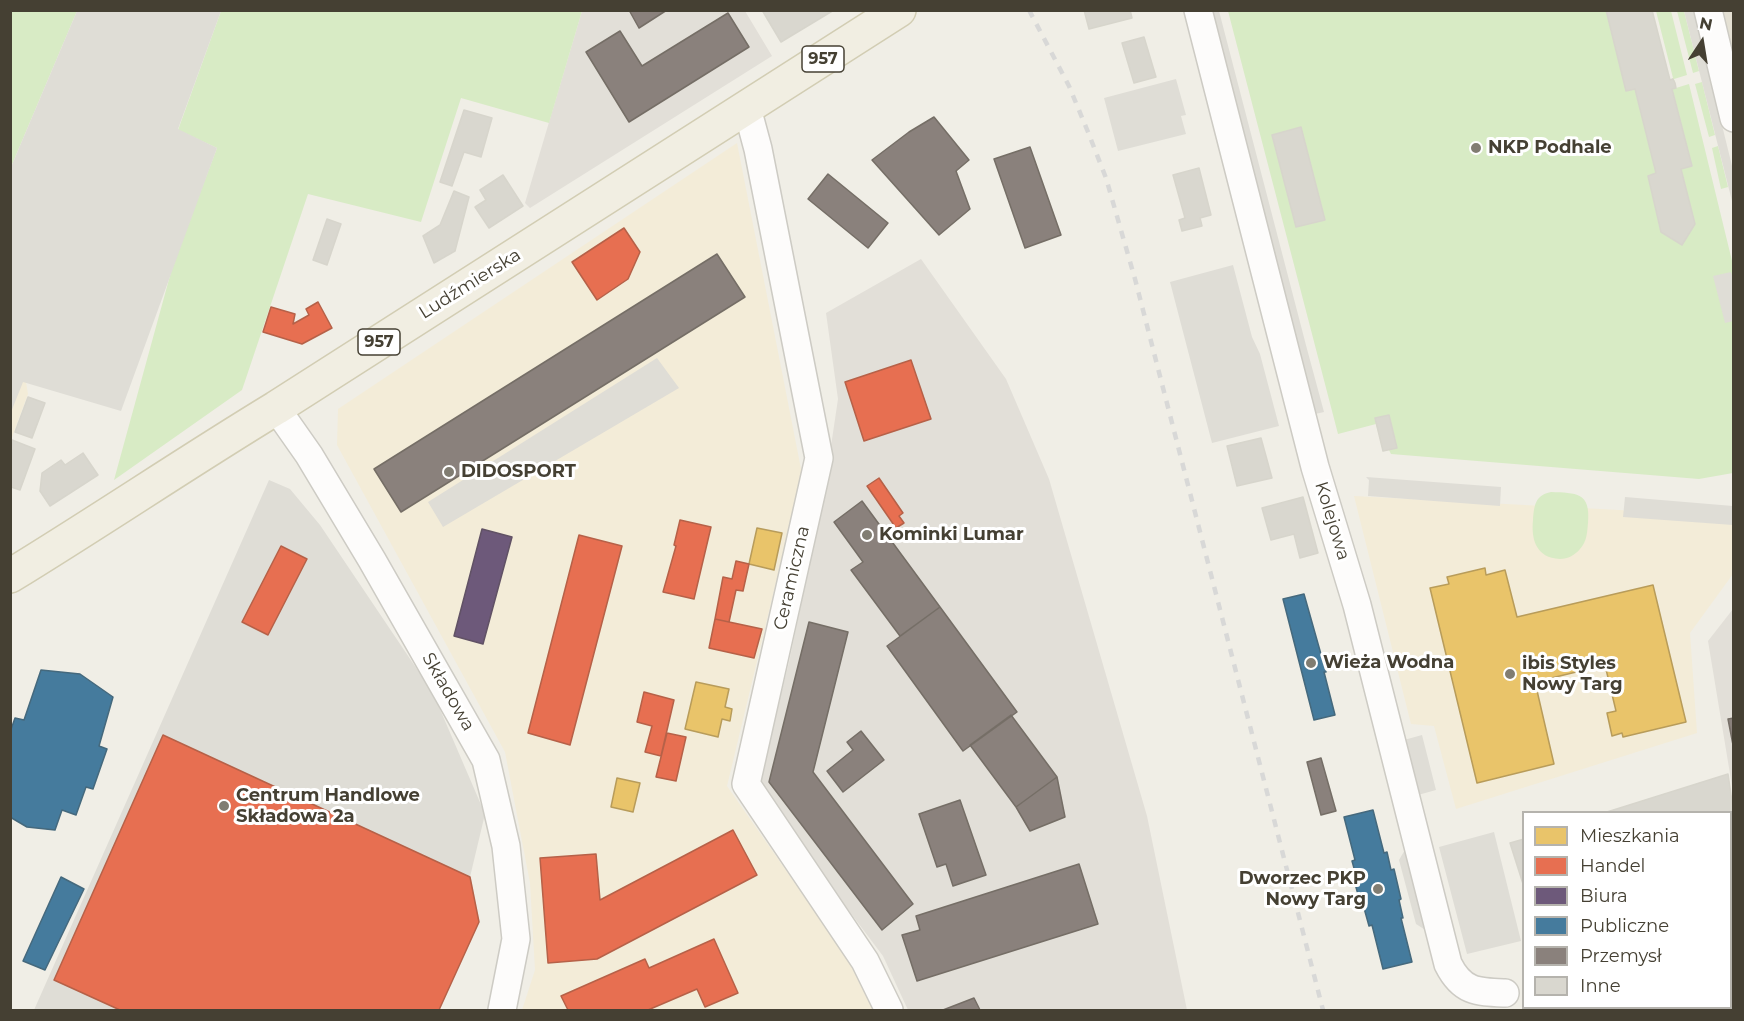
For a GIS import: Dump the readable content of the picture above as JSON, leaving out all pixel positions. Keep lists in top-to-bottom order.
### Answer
{
  "streets": {
    "main road": ["957", "Ludźmierska"],
    "street": ["Kolejowa", "Ceramiczna", "Składowa"]
  },
  "crossings": [
    ["Ludźmierska", "Ceramiczna"],
    ["Ludźmierska", "Składowa"]
  ],
  "places": [
    "NKP Podhale",
    "DIDOSPORT",
    "Kominki Lumar",
    "Wieża Wodna",
    "ibis Styles Nowy Targ",
    "Centrum Handlowe Składowa 2a",
    "Dworzec PKP Nowy Targ"
  ],
  "legend": [
    "Mieszkania",
    "Handel",
    "Biura",
    "Publiczne",
    "Przemysł",
    "Inne"
  ],
  "north": "top"
}
